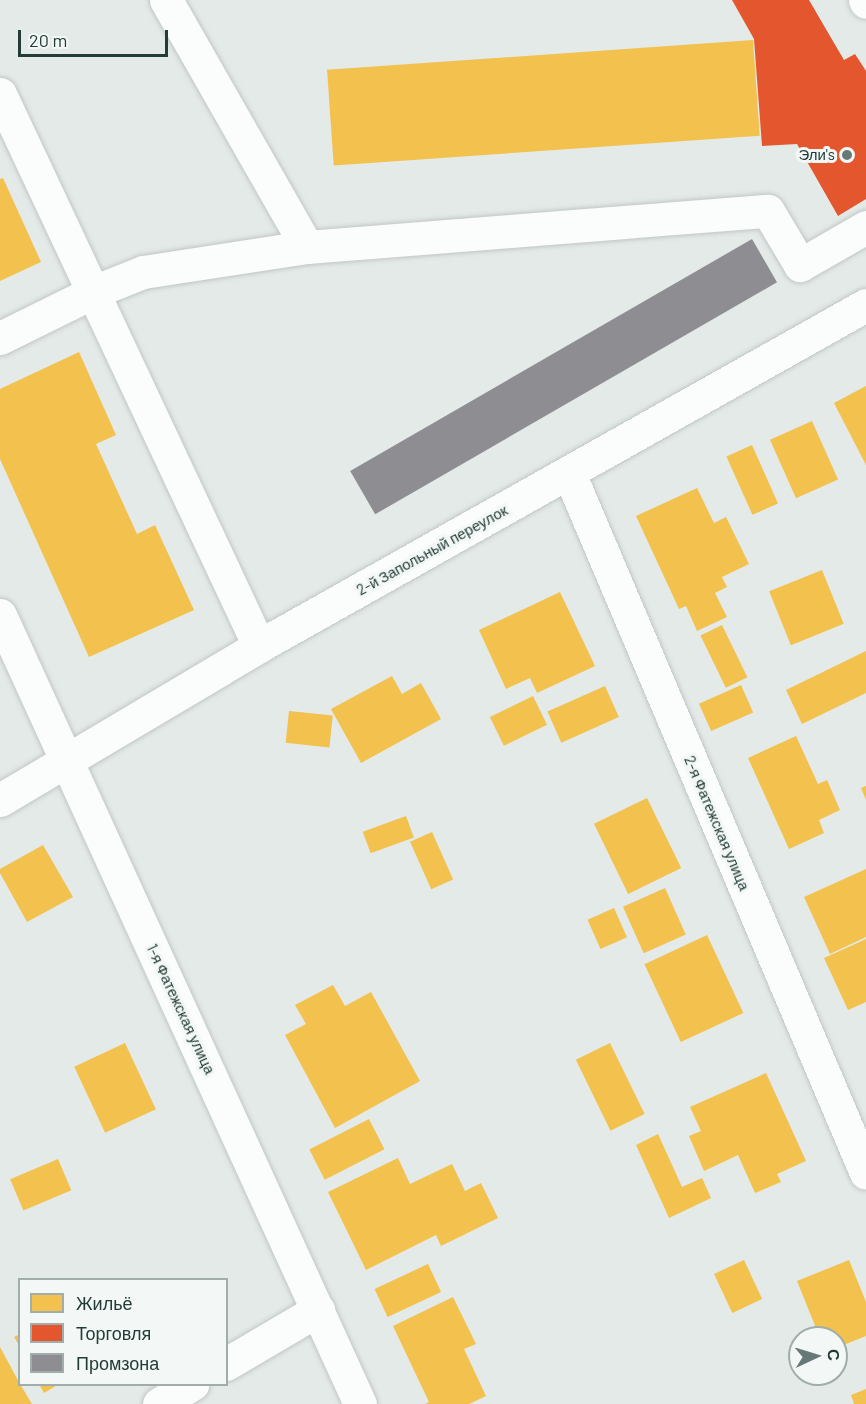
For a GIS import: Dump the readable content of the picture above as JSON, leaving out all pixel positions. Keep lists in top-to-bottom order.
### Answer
{
  "streets": {
    "street": ["2-й Запольный переулок", "2-я Фатежская улица", "1-я Фатежская улица"]
  },
  "crossings": [
    ["2-й Запольный переулок", "2-я Фатежская улица"],
    ["2-й Запольный переулок", "1-я Фатежская улица"]
  ],
  "places": ["Эли's"],
  "legend": ["Жильё", "Торговля", "Промзона"],
  "scale_bar": "20 m",
  "north": "right"
}
